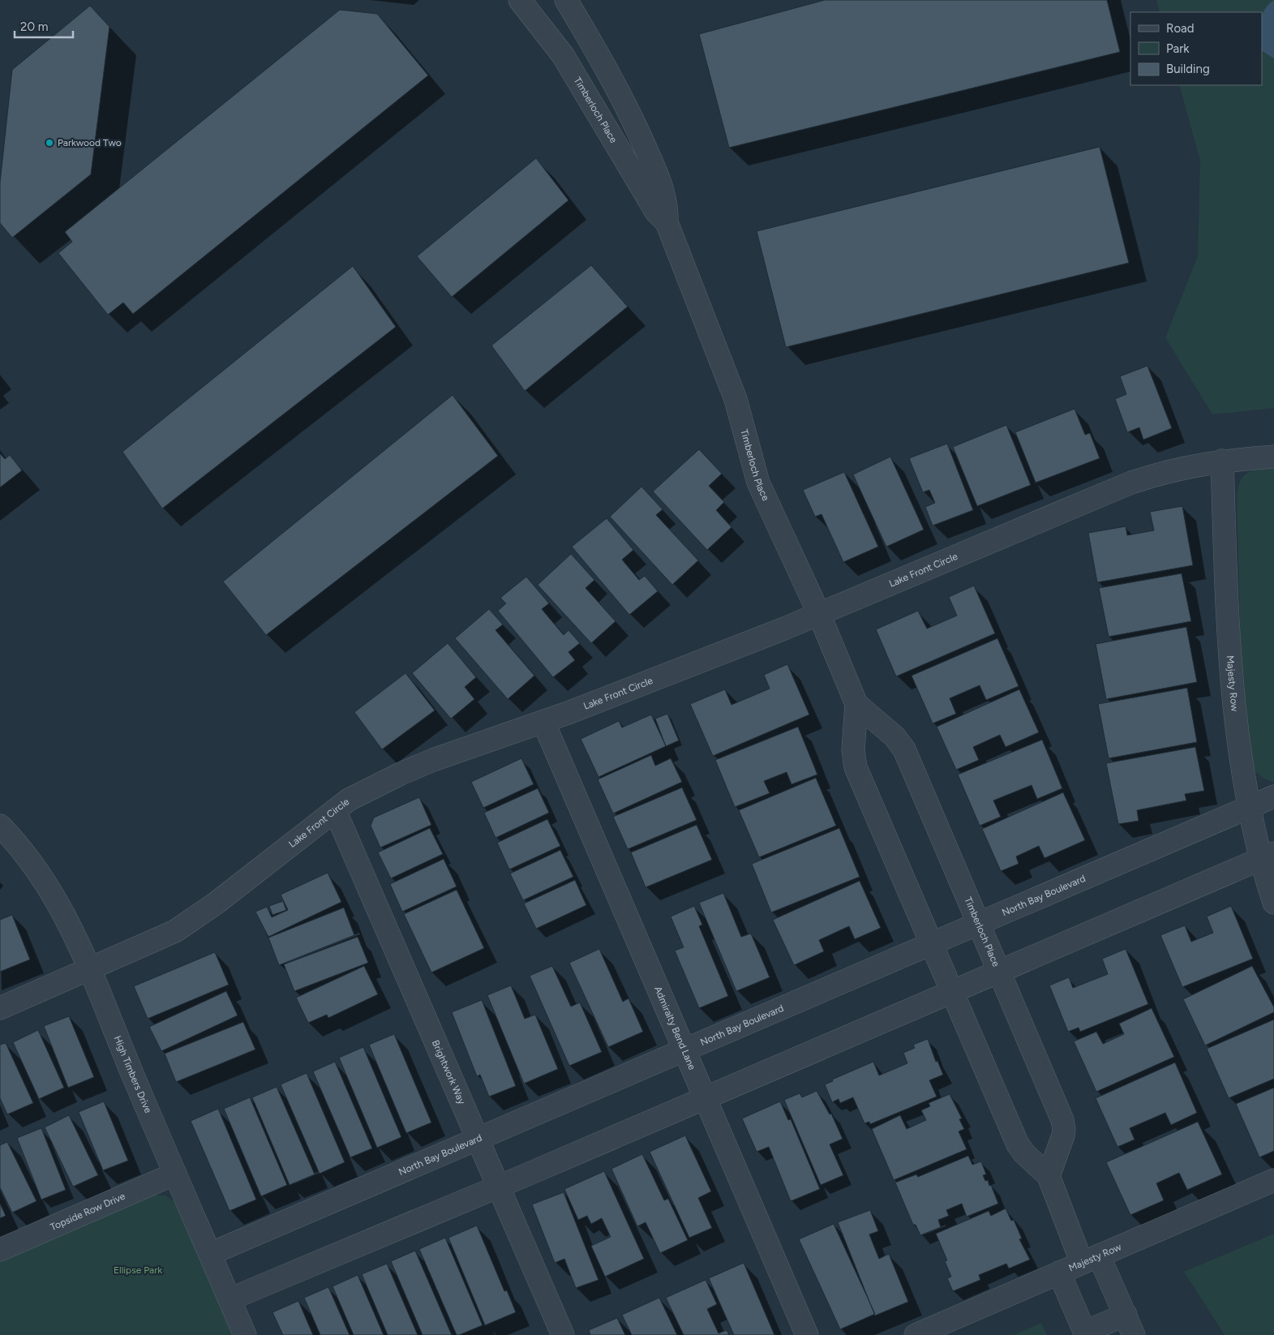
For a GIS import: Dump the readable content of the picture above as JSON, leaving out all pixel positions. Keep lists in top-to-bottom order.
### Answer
{
  "streets": {
    "street": [
      "Timberloch Place",
      "Lake Front Circle",
      "Majesty Row",
      "North Bay Boulevard",
      "Admiralty Bend Lane",
      "Brightwork Way",
      "High Timbers Drive",
      "Topside Row Drive"
    ]
  },
  "crossings": [
    ["Timberloch Place", "Lake Front Circle"],
    ["Timberloch Place", "Majesty Row"],
    ["Timberloch Place", "North Bay Boulevard"],
    ["Lake Front Circle", "Majesty Row"],
    ["Lake Front Circle", "Admiralty Bend Lane"],
    ["Lake Front Circle", "Brightwork Way"],
    ["Lake Front Circle", "High Timbers Drive"],
    ["Majesty Row", "North Bay Boulevard"],
    ["North Bay Boulevard", "Admiralty Bend Lane"],
    ["North Bay Boulevard", "Brightwork Way"],
    ["North Bay Boulevard", "High Timbers Drive"],
    ["High Timbers Drive", "Topside Row Drive"]
  ],
  "parks": ["Ellipse Park"],
  "places": ["Parkwood Two"],
  "legend": ["Road", "Park", "Building"],
  "scale_bar": "20 m"
}
